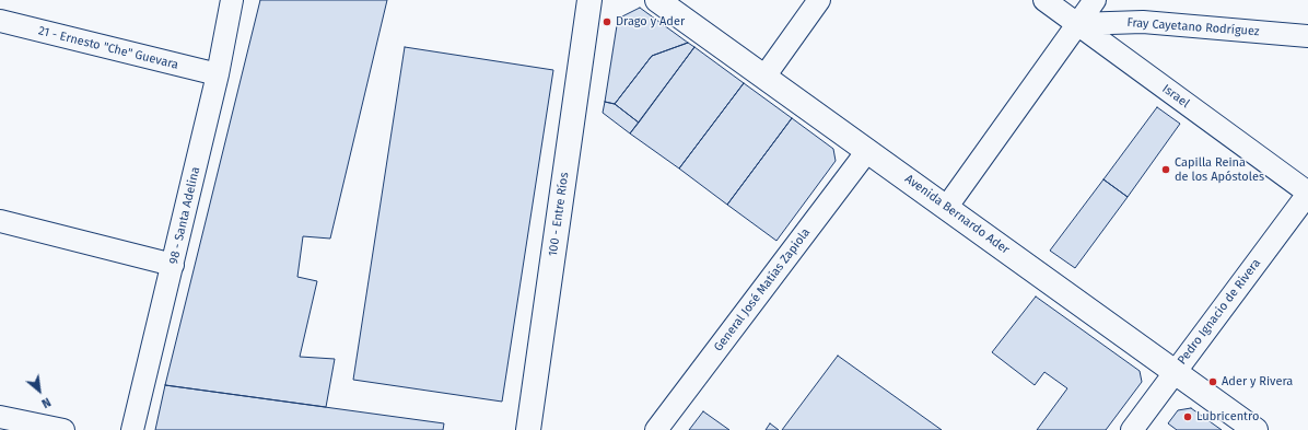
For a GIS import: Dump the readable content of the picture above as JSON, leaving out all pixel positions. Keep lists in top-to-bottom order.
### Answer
{
  "streets": {
    "main road": ["100 - Entre Ríos", "Avenida Bernardo Ader"],
    "street": [
      "Fray Cayetano Rodríguez",
      "21 - Ernesto \"Che\" Guevara",
      "Israel",
      "98 - Santa Adelina",
      "General José Matías Zapiola",
      "Pedro Ignacio de Rivera"
    ]
  },
  "crossings": [
    ["Fray Cayetano Rodríguez", "Israel"],
    ["21 - Ernesto \"Che\" Guevara", "98 - Santa Adelina"],
    ["Israel", "Pedro Ignacio de Rivera"],
    ["Avenida Bernardo Ader", "General José Matías Zapiola"],
    ["Avenida Bernardo Ader", "Pedro Ignacio de Rivera"]
  ],
  "places": [
    "Drago y Ader",
    "Capilla Reina de los Apóstoles",
    "Ader y Rivera",
    "Lubricentro"
  ],
  "north": "bottom right"
}
